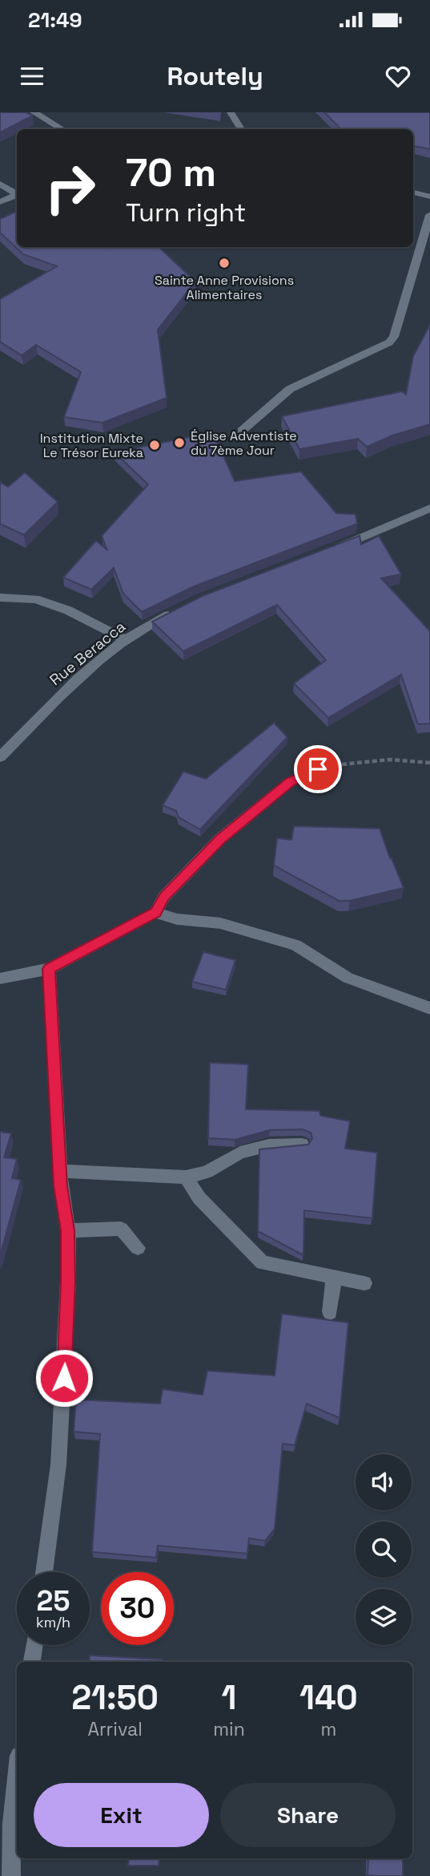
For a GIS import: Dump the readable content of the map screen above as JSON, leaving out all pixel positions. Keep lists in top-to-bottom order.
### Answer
{
  "streets": {
    "street": ["Rue Beracca"]
  },
  "places": ["Sainte Anne Provisions Alimentaires", "Église Adventiste du 7ème Jour", "Institution Mixte Le Trésor Eureka"],
  "page": {
    "status": "21:49",
    "header": "Routely",
    "turn": ["70 m", "Turn right"],
    "speed": "25 km/h",
    "limit": "30",
    "eta": [
      "21:50",
      "Arrival",
      "1",
      "min",
      "140",
      "m"
    ],
    "buttons": ["Exit", "Share"]
  }
}
